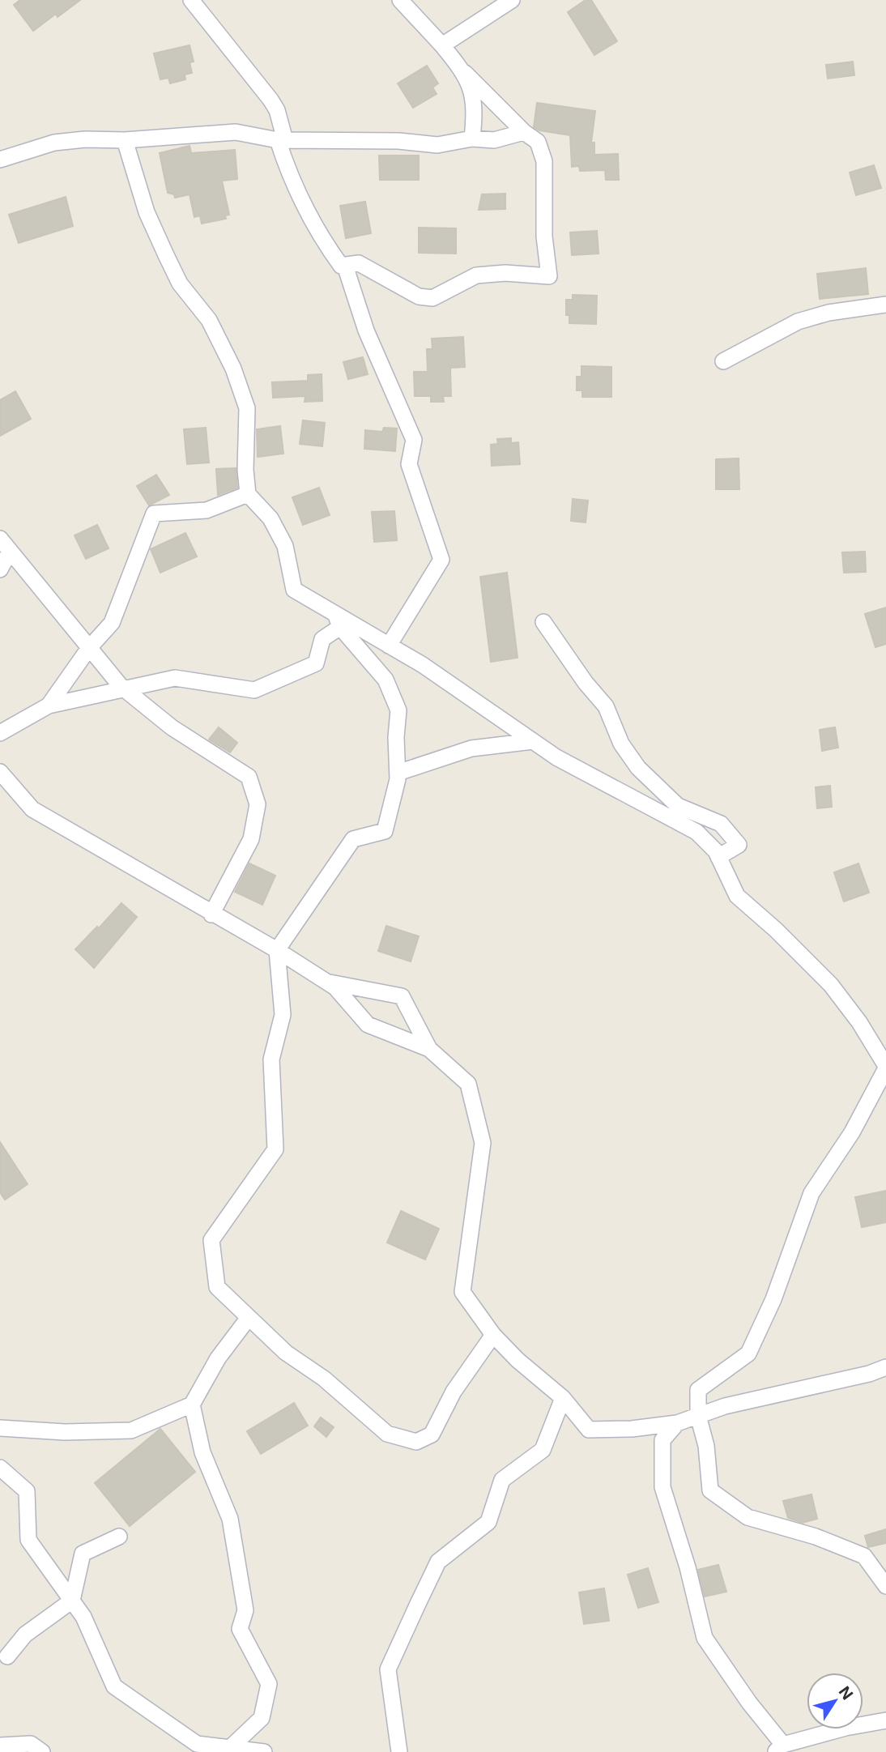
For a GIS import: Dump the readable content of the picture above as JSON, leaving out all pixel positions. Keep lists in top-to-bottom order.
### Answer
{
  "north": "top right"
}
